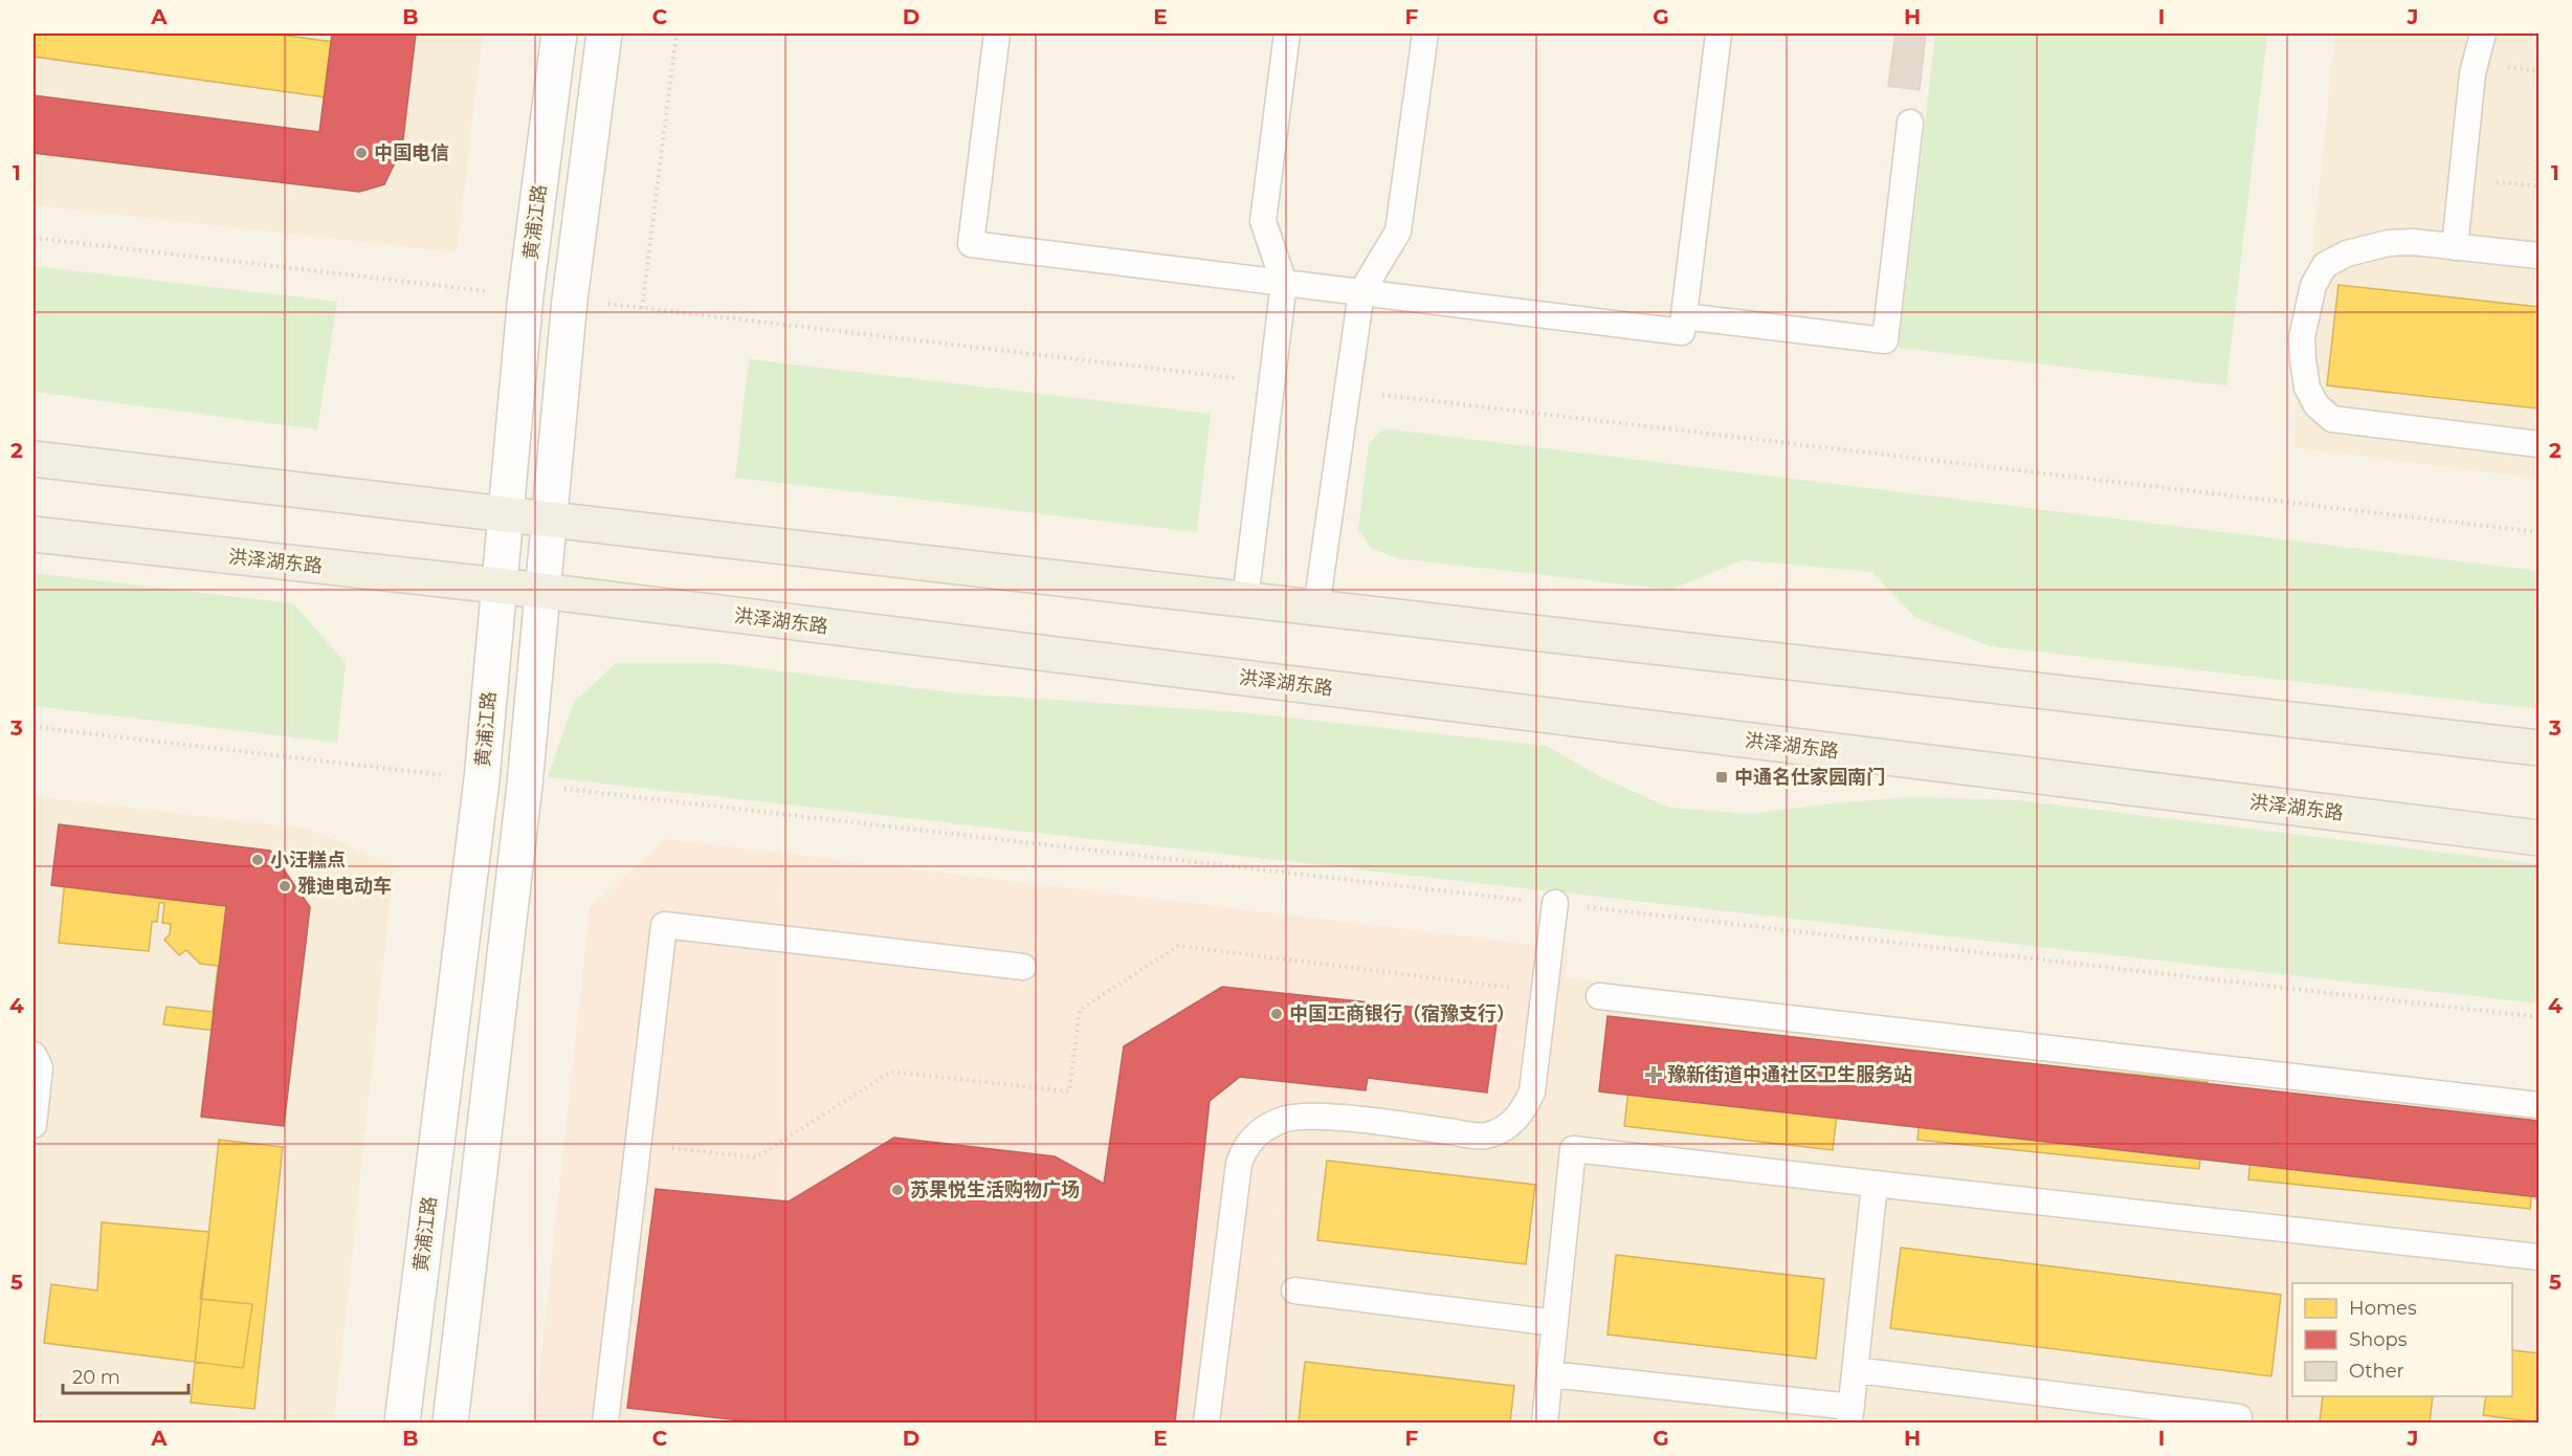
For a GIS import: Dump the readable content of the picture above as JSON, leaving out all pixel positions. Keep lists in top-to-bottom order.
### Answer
{
  "streets": {
    "main road": ["洪泽湖东路"],
    "street": ["黄浦江路"]
  },
  "crossings": [
    ["黄浦江路", "洪泽湖东路"]
  ],
  "places": {
    "other": [
      "中国电信",
      "小汪糕点",
      "雅迪电动车",
      "中国工商银行（宿豫支行）",
      "苏果悦生活购物广场"
    ],
    "transit": ["中通名仕家园南门"],
    "health": ["豫新街道中通社区卫生服务站"]
  },
  "legend": ["Homes", "Shops", "Other"],
  "scale_bar": "20 m",
  "grid": {
    "columns": [
      "A",
      "B",
      "C",
      "D",
      "E",
      "F",
      "G",
      "H",
      "I",
      "J"
    ],
    "rows": [
      "1",
      "2",
      "3",
      "4",
      "5"
    ]
  }
}
